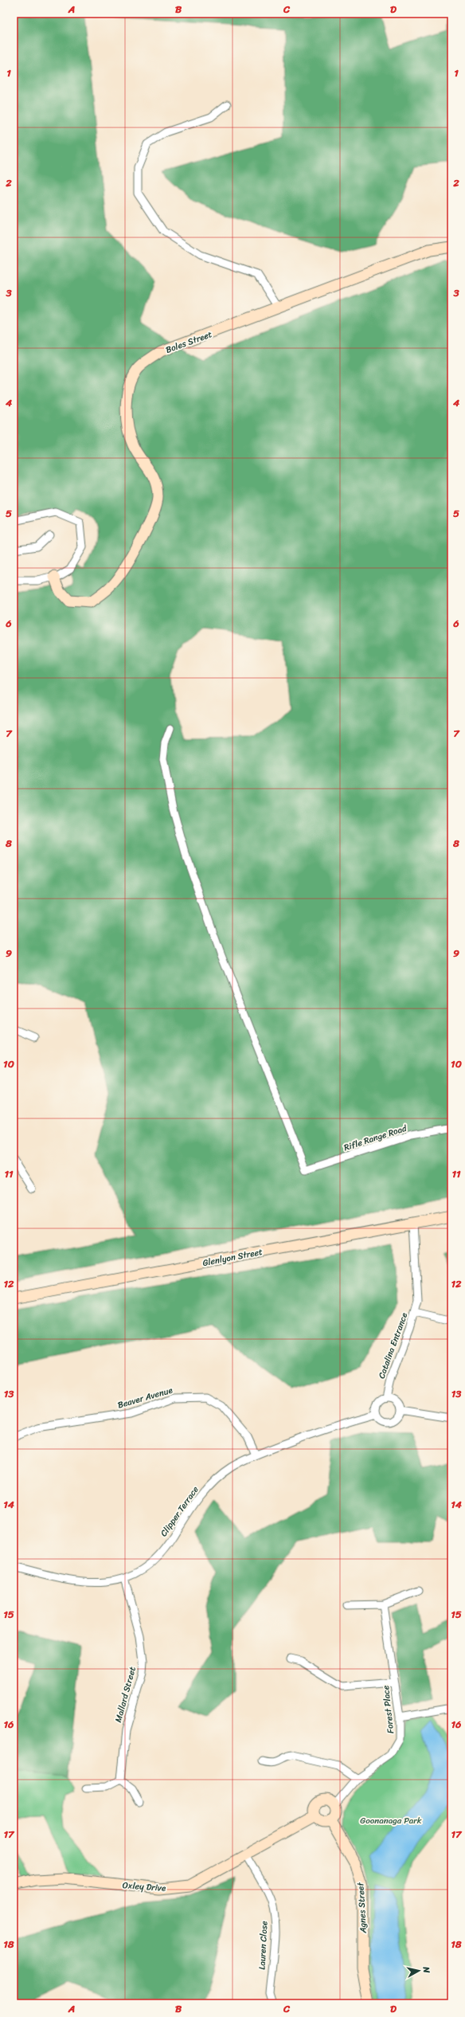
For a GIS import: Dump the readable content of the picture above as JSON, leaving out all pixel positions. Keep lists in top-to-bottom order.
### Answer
{
  "streets": {
    "street": [
      "Boles Street",
      "Rifle Range Road",
      "Glenlyon Street",
      "Catalina Entrance",
      "Beaver Avenue",
      "Clipper Terrace",
      "Mallard Street",
      "Forest Place",
      "Oxley Drive",
      "Agnes Street",
      "Lauren Close"
    ]
  },
  "crossings": [
    ["Glenlyon Street", "Catalina Entrance"],
    ["Catalina Entrance", "Clipper Terrace"],
    ["Beaver Avenue", "Clipper Terrace"],
    ["Clipper Terrace", "Mallard Street"],
    ["Forest Place", "Oxley Drive"],
    ["Forest Place", "Agnes Street"],
    ["Oxley Drive", "Agnes Street"],
    ["Oxley Drive", "Lauren Close"]
  ],
  "parks": ["Goonanaga Park"],
  "north": "right",
  "grid": {
    "columns": [
      "A",
      "B",
      "C",
      "D"
    ],
    "rows": [
      "1",
      "2",
      "3",
      "4",
      "5",
      "6",
      "7",
      "8",
      "9",
      "10",
      "11",
      "12",
      "13",
      "14",
      "15",
      "16",
      "17",
      "18"
    ]
  }
}
